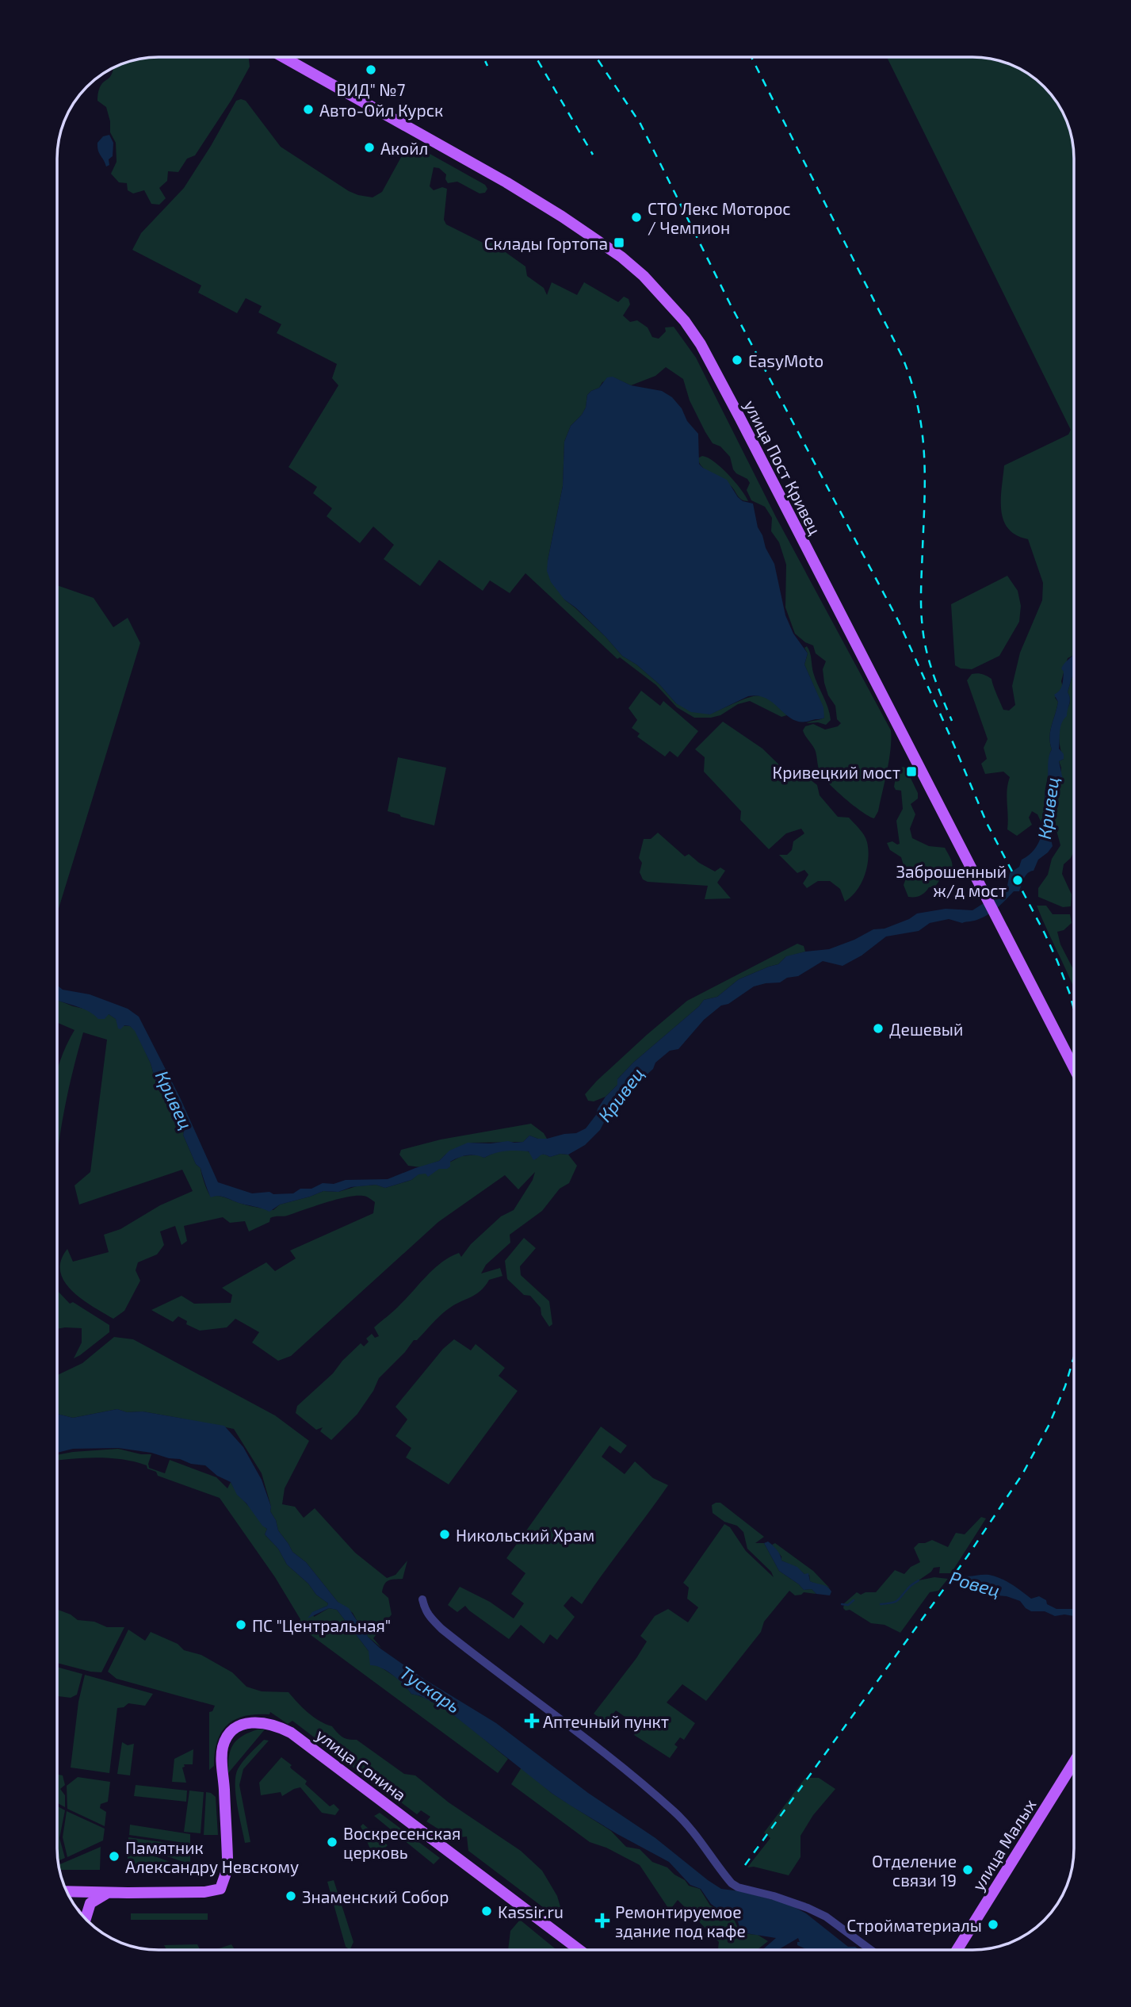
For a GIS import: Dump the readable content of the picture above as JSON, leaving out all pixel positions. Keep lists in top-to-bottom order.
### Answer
{
  "streets": {
    "main road": ["улица Пост Кривец", "улица Сонина", "улица Малых"]
  },
  "water": ["Кривец", "Ровец", "Тускарь"],
  "places": {
    "other": [
      "ВИД\" №7",
      "Авто-Ойл Курск",
      "Акойл",
      "СТО Лекс Моторос / Чемпион",
      "EasyMoto",
      "Заброшенный ж/д мост",
      "Дешевый",
      "Никольский Храм",
      "ПС \"Центральная\"",
      "Воскресенская церковь",
      "Памятник Александру Невскому",
      "Отделение связи 19",
      "Знаменский Собор",
      "Kassir.ru",
      "Стройматериалы"
    ],
    "transit": ["Склады Гортопа", "Кривецкий мост"],
    "health": ["Аптечный пункт", "Ремонтируемое здание под кафе"]
  }
}
